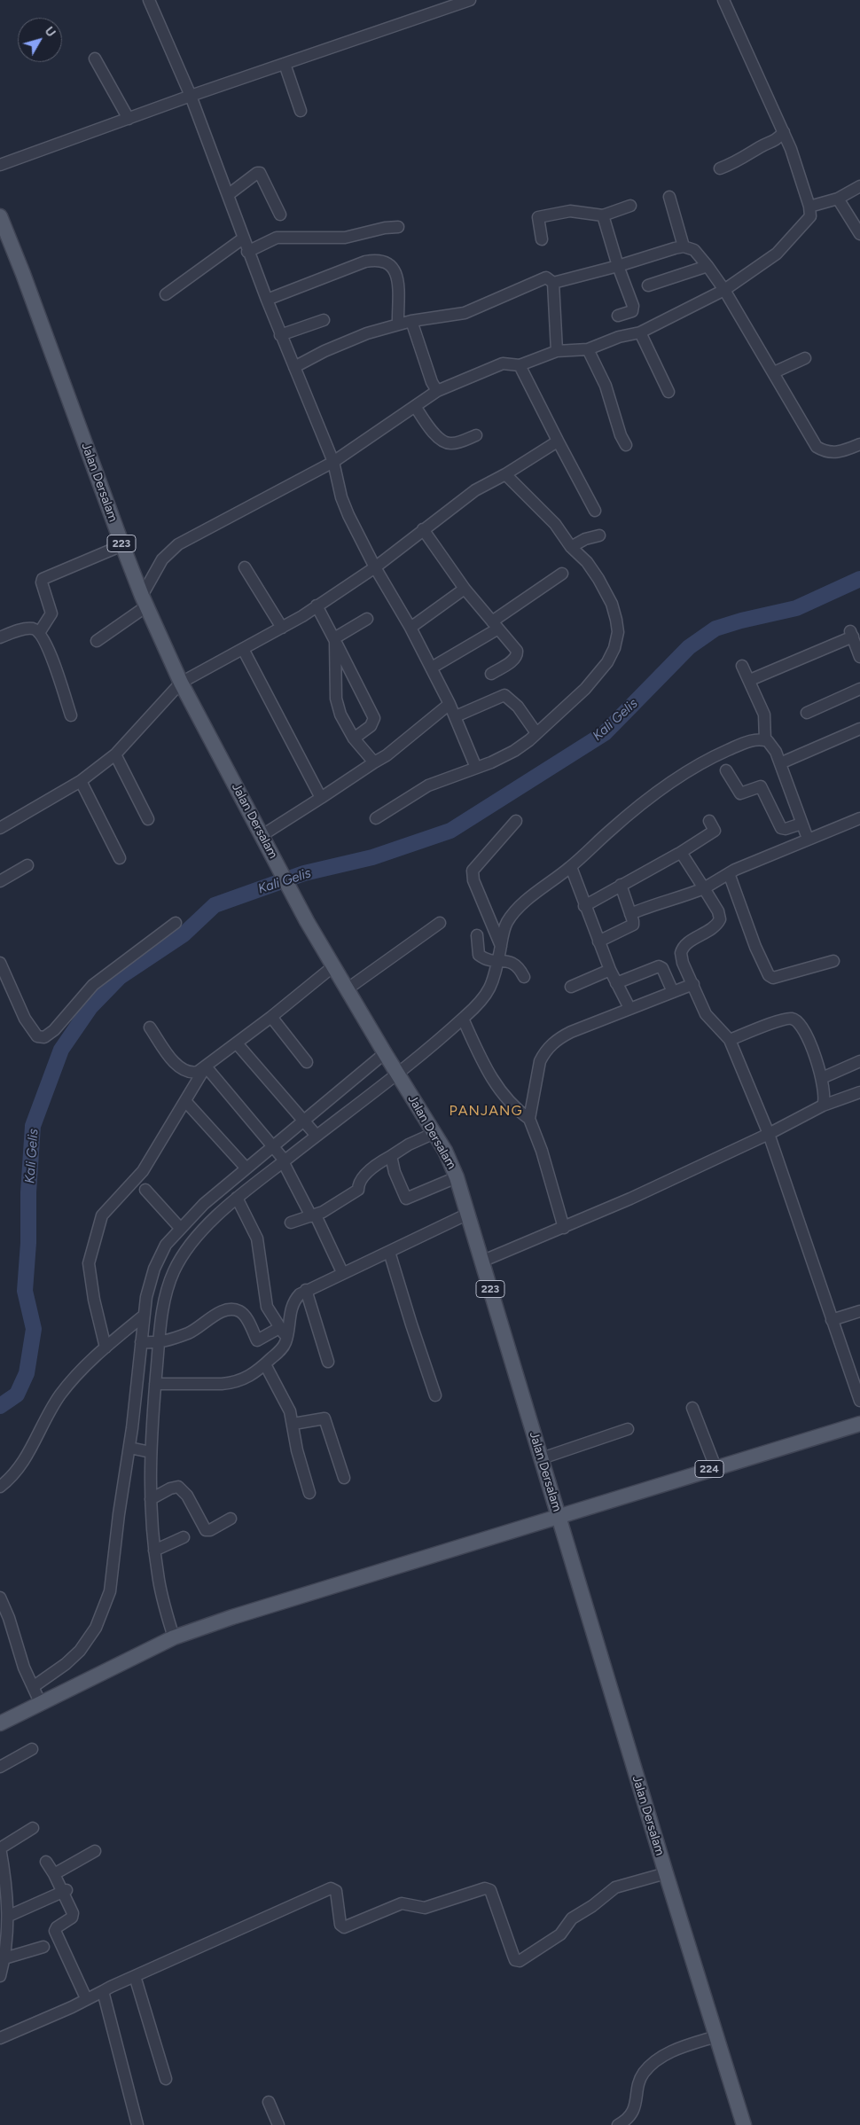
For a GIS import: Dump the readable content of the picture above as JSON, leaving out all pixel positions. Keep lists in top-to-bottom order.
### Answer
{
  "streets": {
    "main road": ["Jalan Dersalam", "223", "224"]
  },
  "crossings": [
    ["Jalan Dersalam", "224"]
  ],
  "districts": ["PANJANG"],
  "water": ["Kali Gelis"],
  "north": "top right"
}
